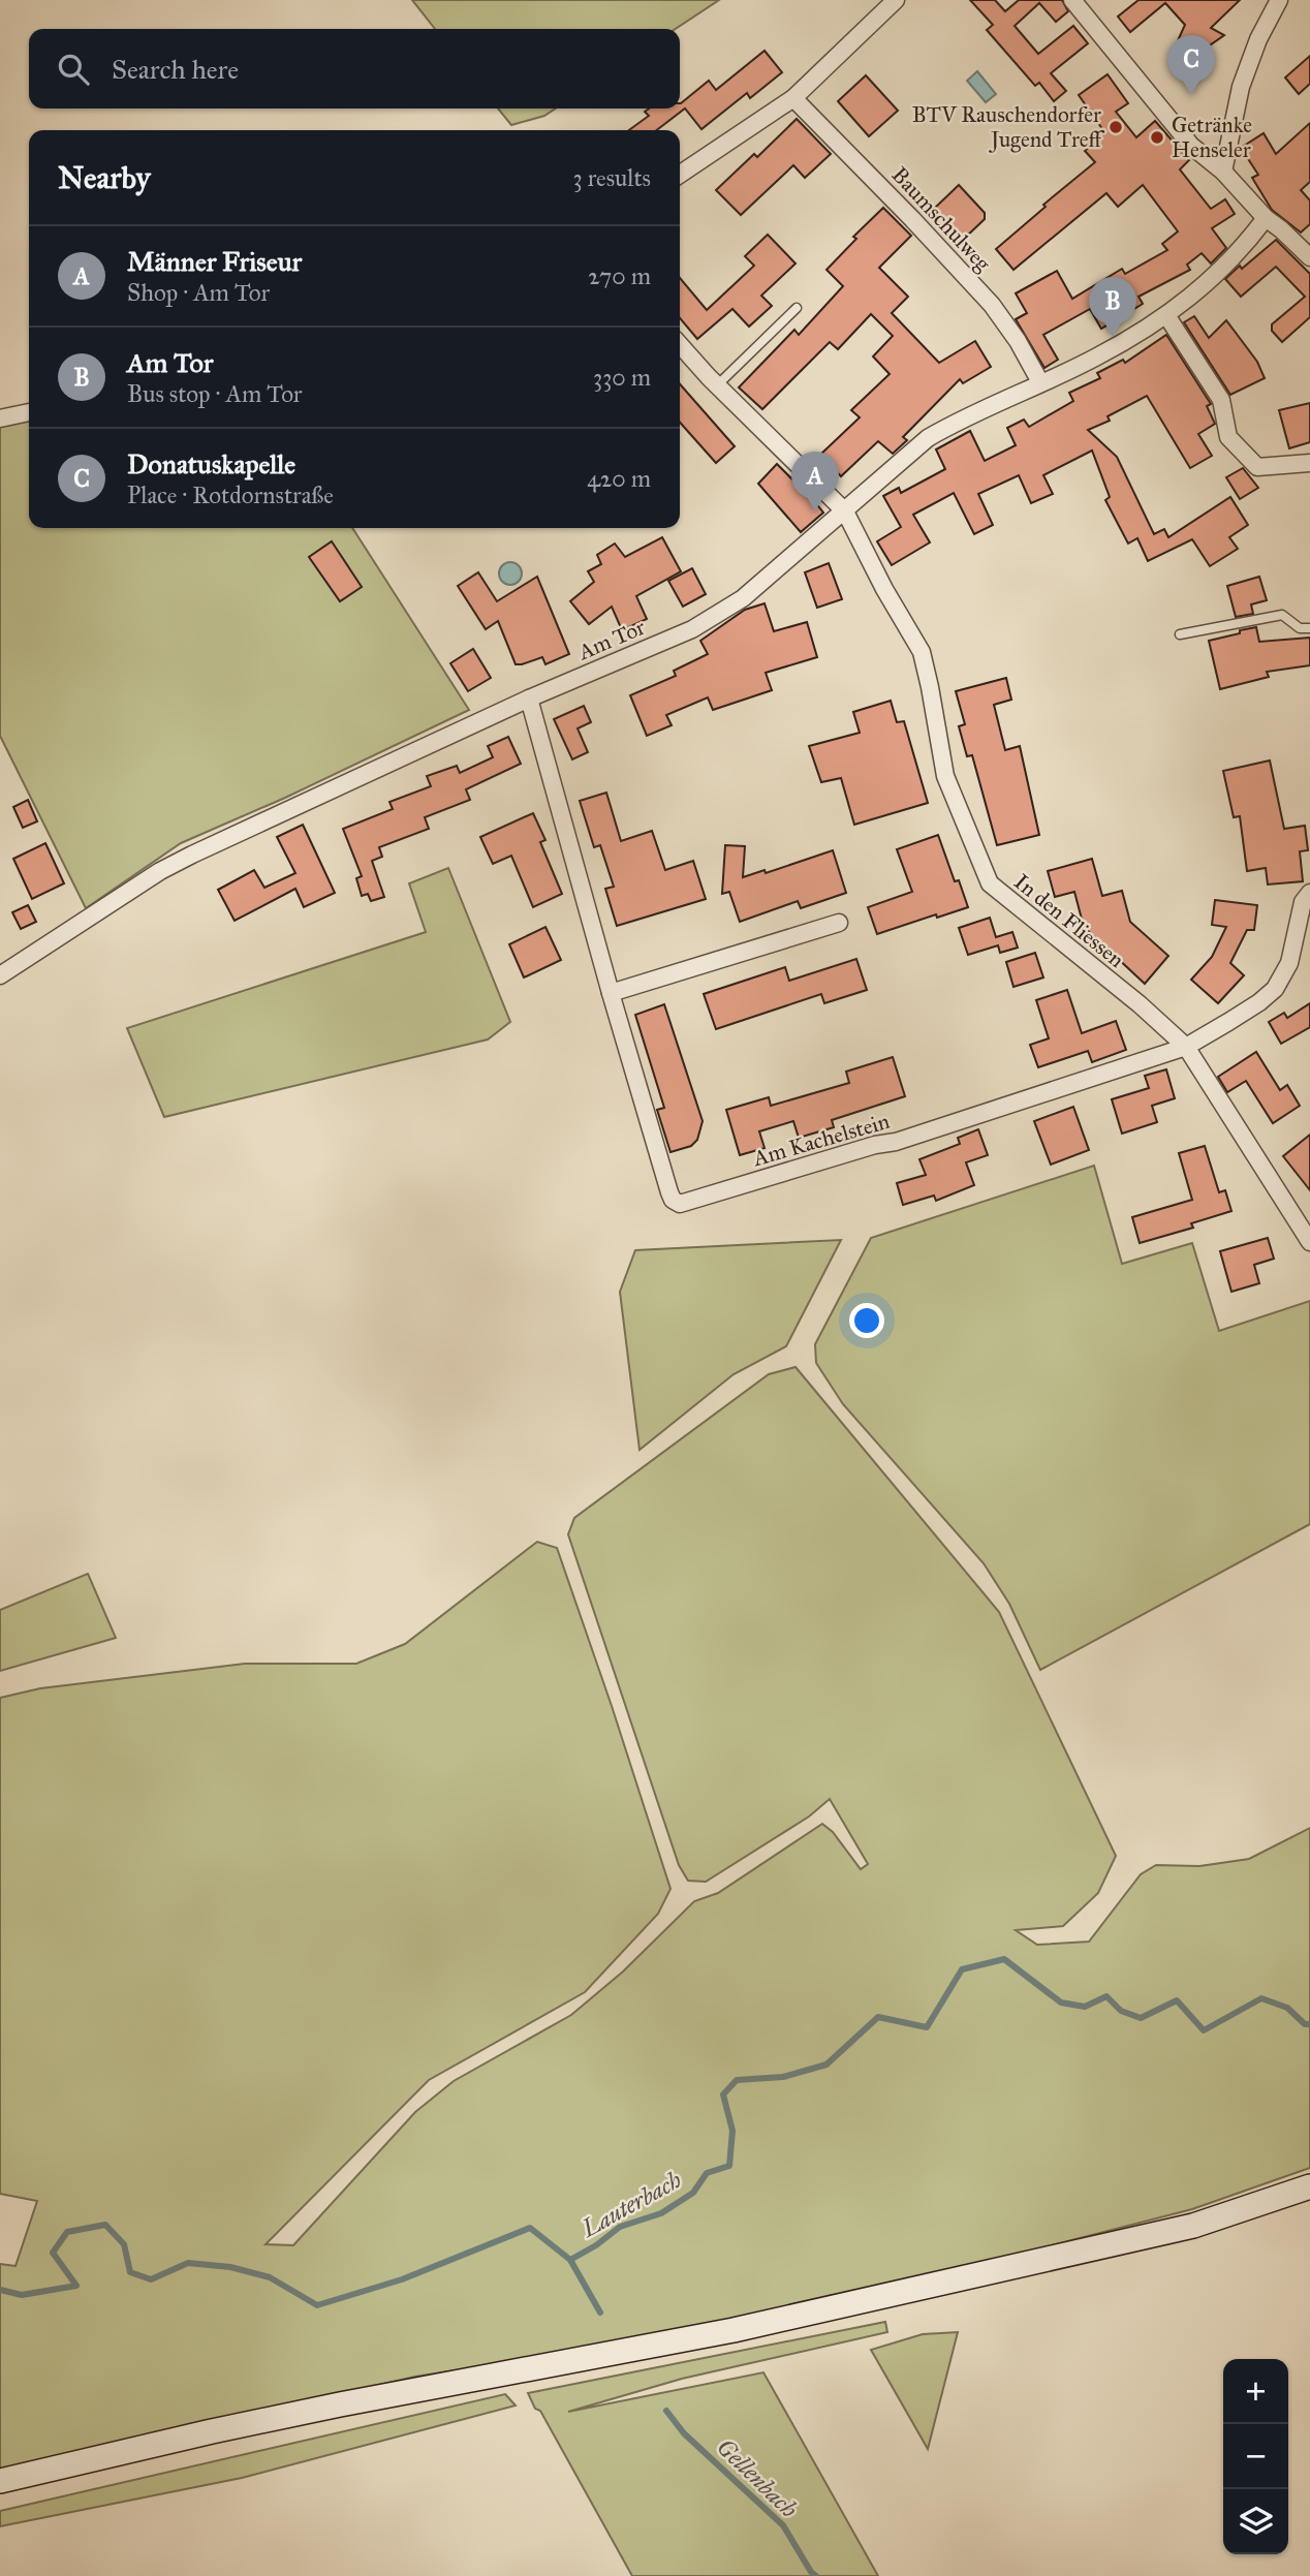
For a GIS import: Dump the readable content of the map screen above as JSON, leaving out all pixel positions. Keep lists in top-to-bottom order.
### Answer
{
  "streets": {
    "street": [
      "Baumschulweg",
      "Am Tor",
      "In den Fliessen",
      "Am Kachelstein"
    ]
  },
  "crossings": [
    ["Baumschulweg", "Am Tor"],
    ["Am Tor", "In den Fliessen"],
    ["Am Tor", "Am Kachelstein"],
    ["In den Fliessen", "Am Kachelstein"]
  ],
  "water": ["Lauterbach", "Gellenbach"],
  "places": ["BTV Rauschendorfer Jugend Treff", "Getränke Henseler"],
  "page": {
    "search": "Search here",
    "pins": ["C", "B", "A"],
    "heading": ["Nearby", "3 results"],
    "list": [
      {
        "mark": "A",
        "name": "Männer Friseur",
        "note": "Shop · Am Tor",
        "value": "270 m"
      },
      {
        "mark": "B",
        "name": "Am Tor",
        "note": "Bus stop · Am Tor",
        "value": "330 m"
      },
      {
        "mark": "C",
        "name": "Donatuskapelle",
        "note": "Place · Rotdornstraße",
        "value": "420 m"
      }
    ],
    "map_buttons": ["+", "−"]
  }
}
